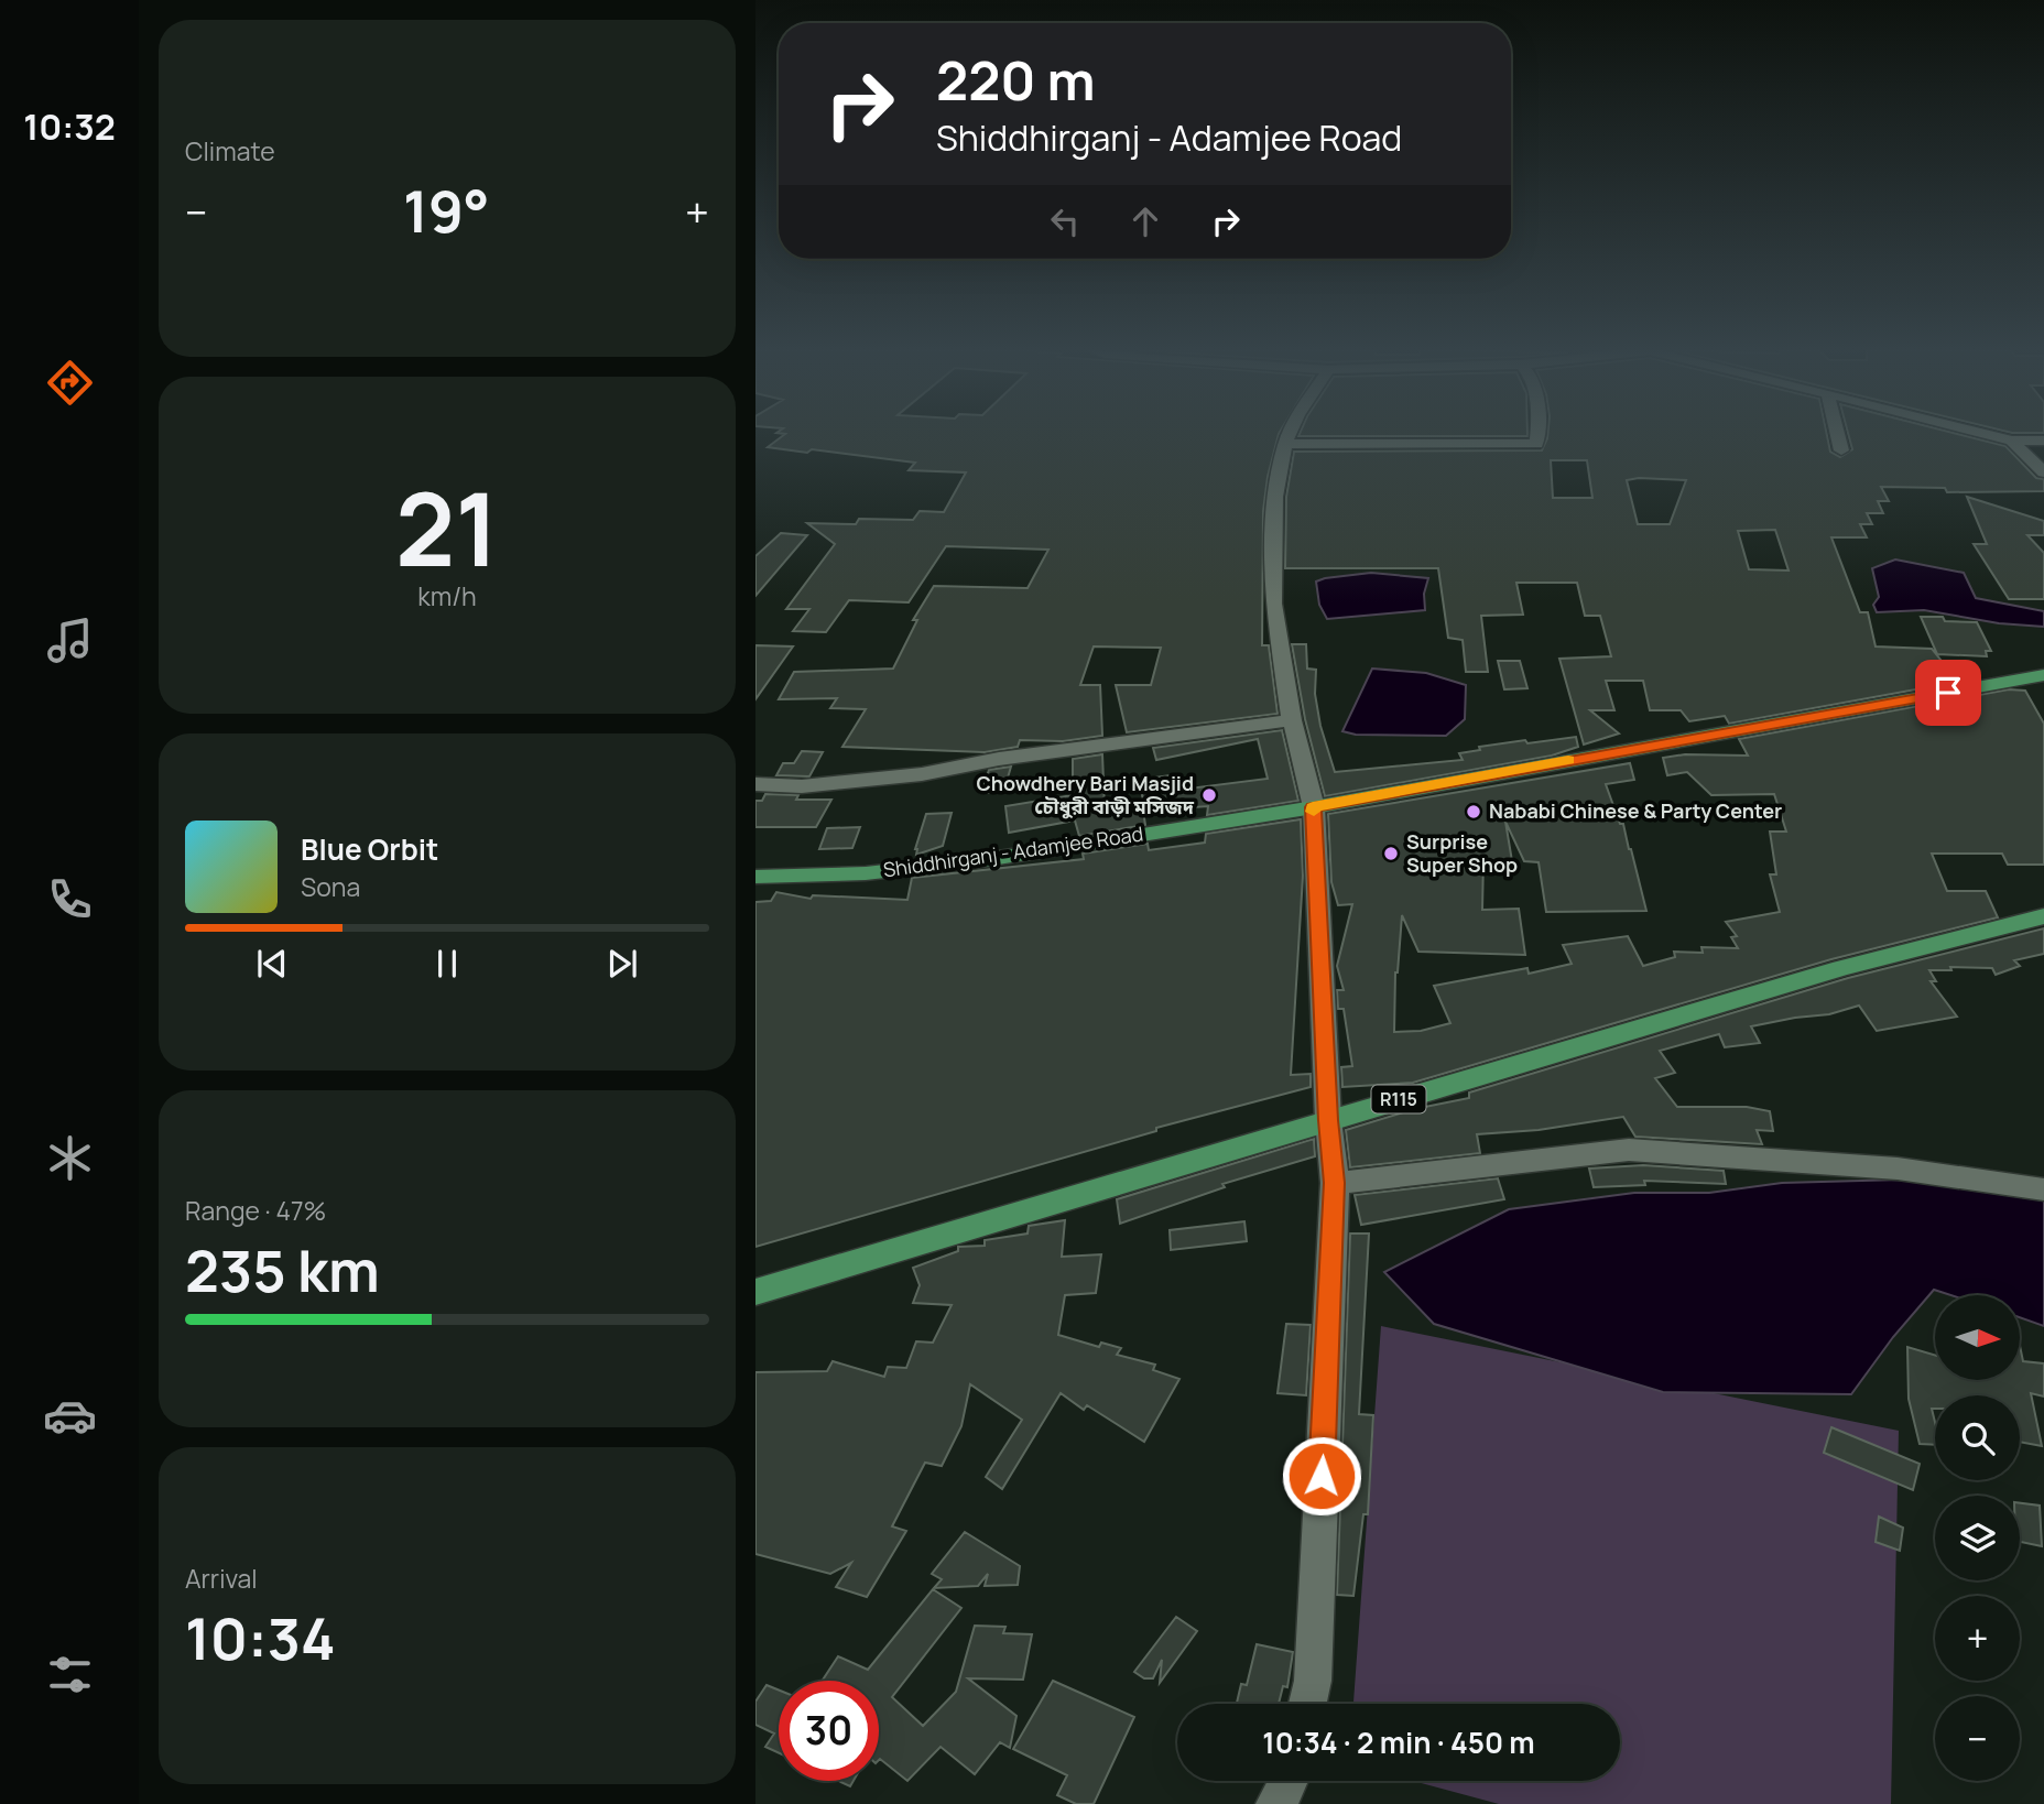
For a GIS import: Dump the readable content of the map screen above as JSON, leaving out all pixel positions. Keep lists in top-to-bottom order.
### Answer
{
  "streets": {
    "main road": ["Shiddhirganj - Adamjee Road", "R115"]
  },
  "places": ["Chowdhery Bari Masjid চৌধুরী বাড়ী মসিজদ", "Nababi Chinese & Party Center", "Surprise Super Shop"],
  "north": "right",
  "page": {
    "tabs": "10:32",
    "tile": [
      "Climate",
      ["21", "km/h"],
      ["Range · 47%", "235 km"],
      ["Arrival", "10:34"]
    ],
    "turn": ["220 m", "Shiddhirganj - Adamjee Road"],
    "heat": ["−", "19°", "+"],
    "song": ["Blue Orbit", "Sona"],
    "map_buttons": ["+", "−"],
    "limit": "30",
    "trip": "10:34 · 2 min · 450 m"
  }
}
